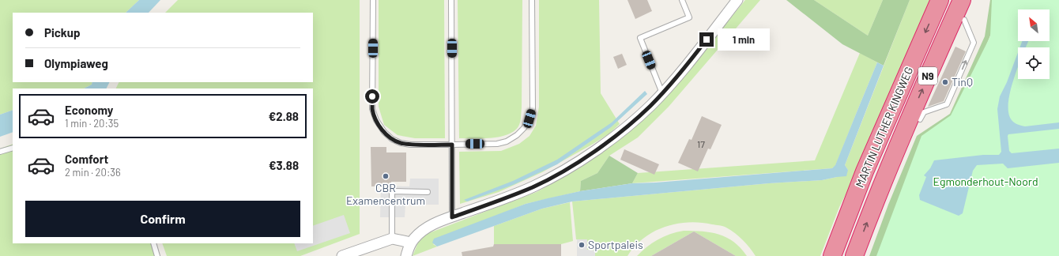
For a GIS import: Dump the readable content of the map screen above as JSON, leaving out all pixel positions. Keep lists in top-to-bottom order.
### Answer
{
  "streets": {
    "highway": ["N9", "MARTIN LUTHER KINGWEG"]
  },
  "crossings": [
    ["N9", "MARTIN LUTHER KINGWEG"]
  ],
  "parks": ["Egmonderhout-Noord"],
  "places": ["TinQ", "CBR Examencentrum", "Sportpaleis"],
  "house_numbers": ["17"],
  "north": "top left",
  "page": {
    "banner": ["Pickup", "Olympiaweg"],
    "bubble": "1 min",
    "list": [
      {
        "name": "Economy",
        "note": "1 min · 20:35",
        "value": "€2.88"
      },
      {
        "name": "Comfort",
        "note": "2 min · 20:36",
        "value": "€3.88"
      }
    ],
    "buttons": "Confirm"
  }
}
